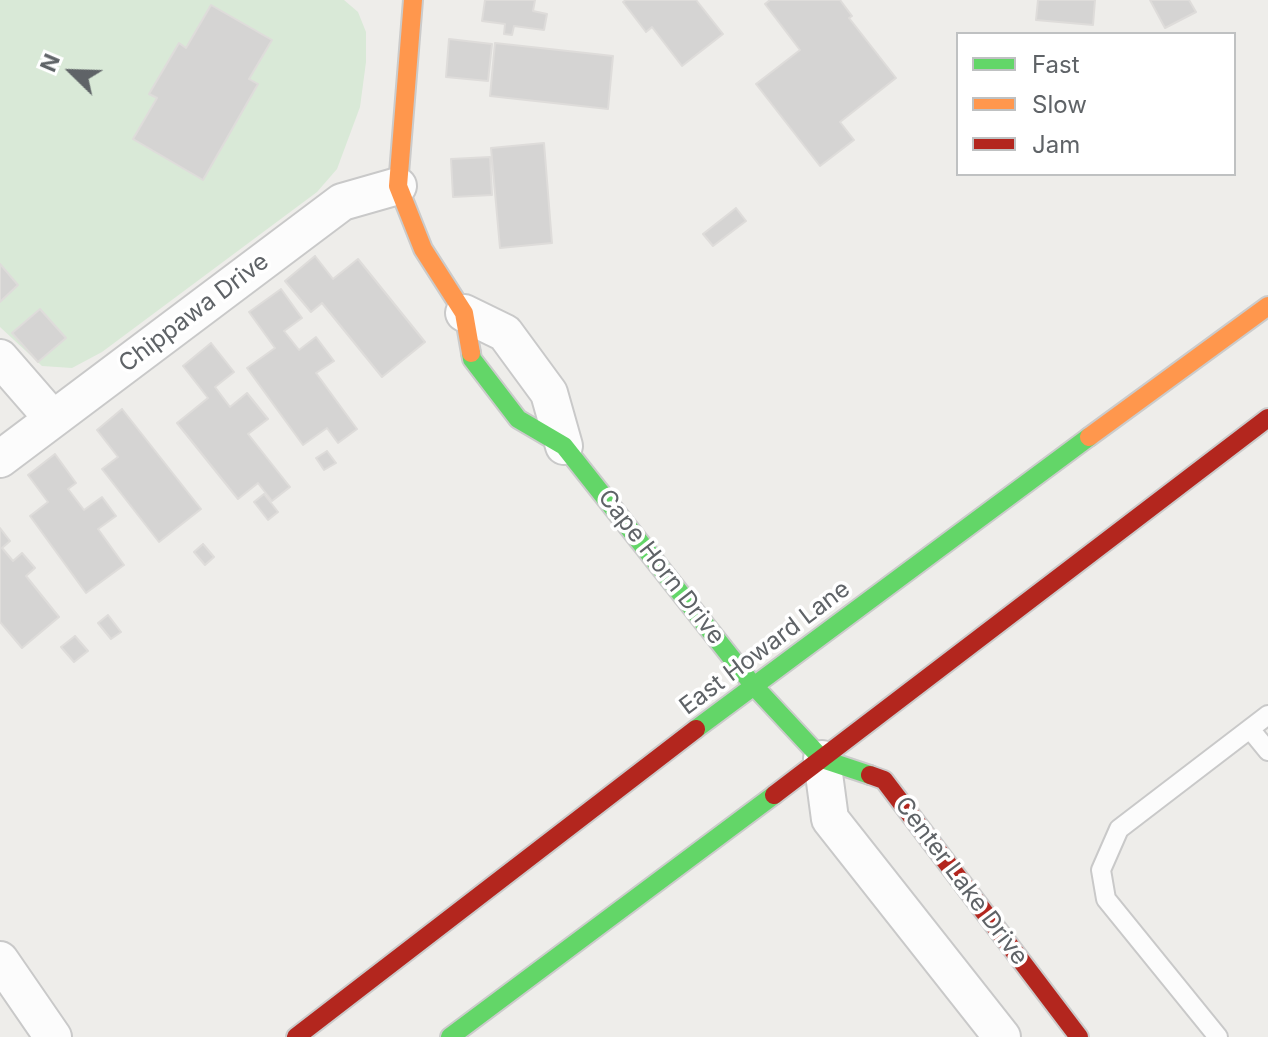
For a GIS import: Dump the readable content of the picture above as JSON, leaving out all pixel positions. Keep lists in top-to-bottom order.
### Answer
{
  "streets": {
    "main road": ["Cape Horn Drive", "East Howard Lane", "Center Lake Drive"],
    "street": ["Chippawa Drive"]
  },
  "crossings": [
    ["Cape Horn Drive", "East Howard Lane"],
    ["Cape Horn Drive", "Center Lake Drive"]
  ],
  "legend": ["Fast", "Slow", "Jam"],
  "north": "top left"
}
